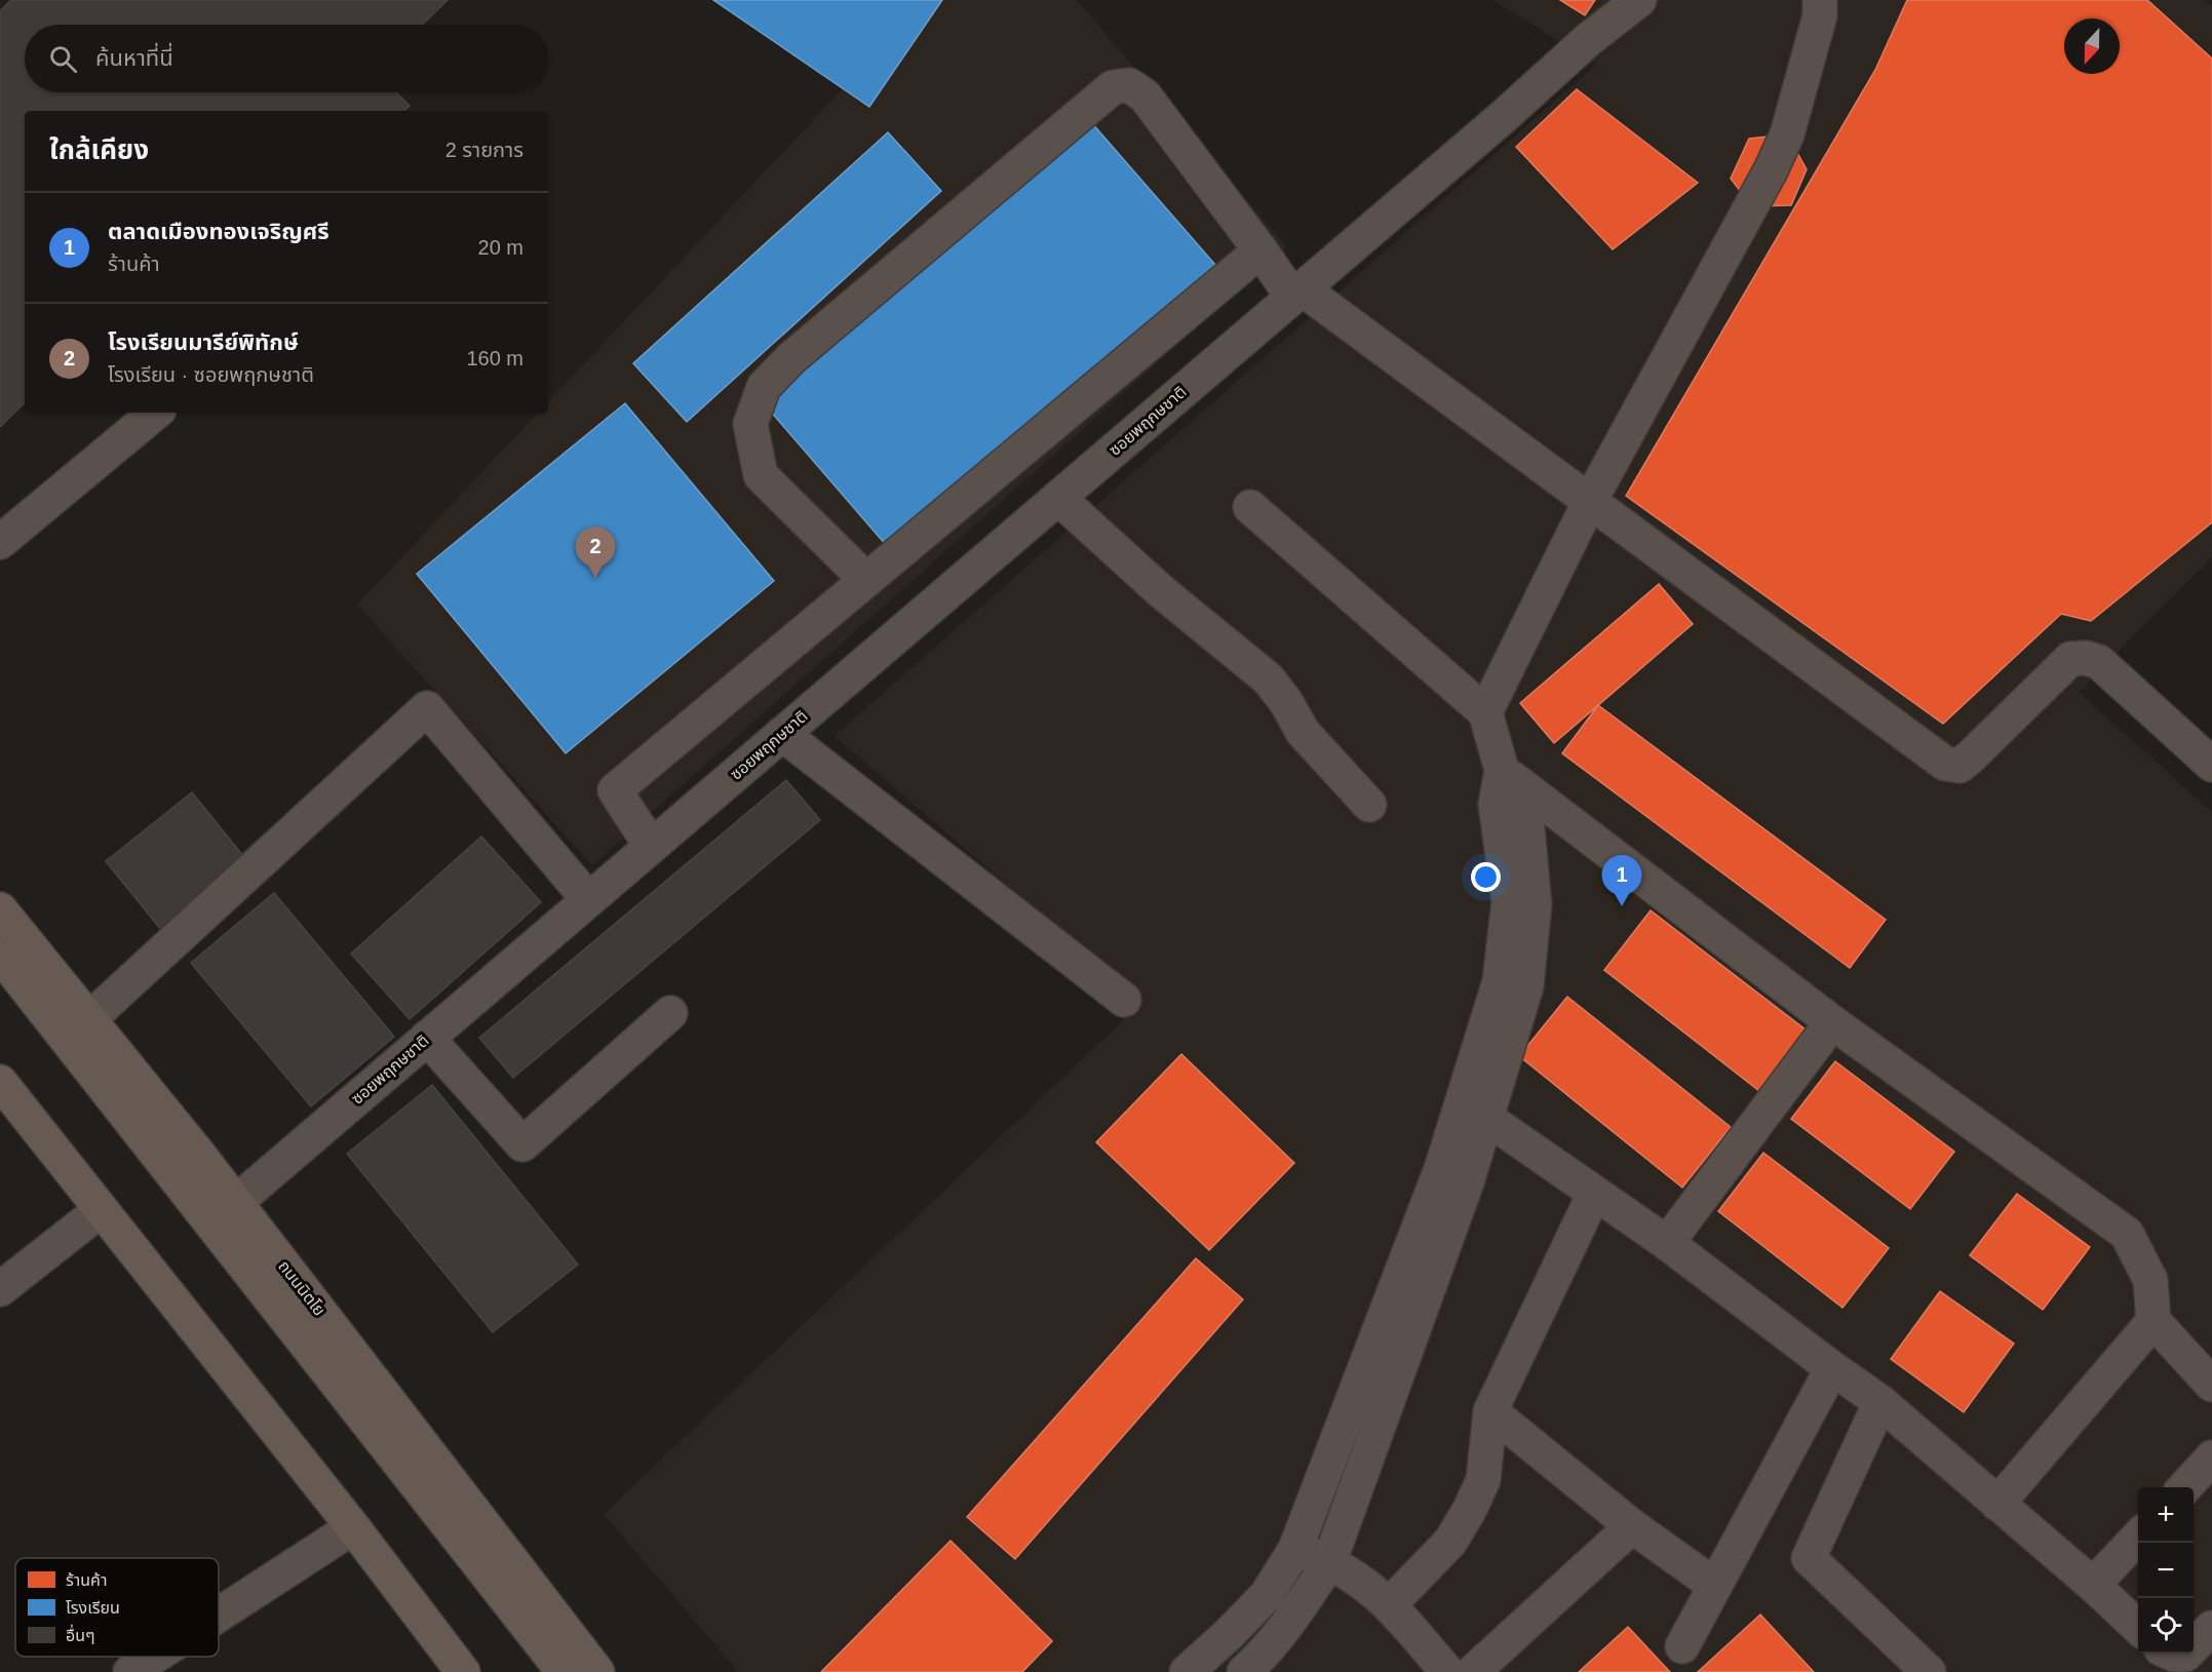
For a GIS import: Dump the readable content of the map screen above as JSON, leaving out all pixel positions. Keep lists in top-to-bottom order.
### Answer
{
  "streets": {
    "main road": ["ถนนนิตโย"],
    "street": ["ซอยพฤกษชาติ"]
  },
  "crossings": [
    ["ซอยพฤกษชาติ", "ถนนนิตโย"]
  ],
  "legend": ["ร้านค้า", "โรงเรียน", "อื่นๆ"],
  "north": "bottom",
  "page": {
    "search": "ค้นหาที่นี่",
    "heading": ["ใกล้เคียง", "2 รายการ"],
    "list": [
      {
        "mark": "1",
        "name": "ตลาดเมืองทองเจริญศรี",
        "note": "ร้านค้า",
        "value": "20 m"
      },
      {
        "mark": "2",
        "name": "โรงเรียนมารีย์พิทักษ์",
        "note": "โรงเรียน · ซอยพฤกษชาติ",
        "value": "160 m"
      }
    ],
    "pins": ["2", "1"],
    "map_buttons": ["+", "−"]
  }
}
